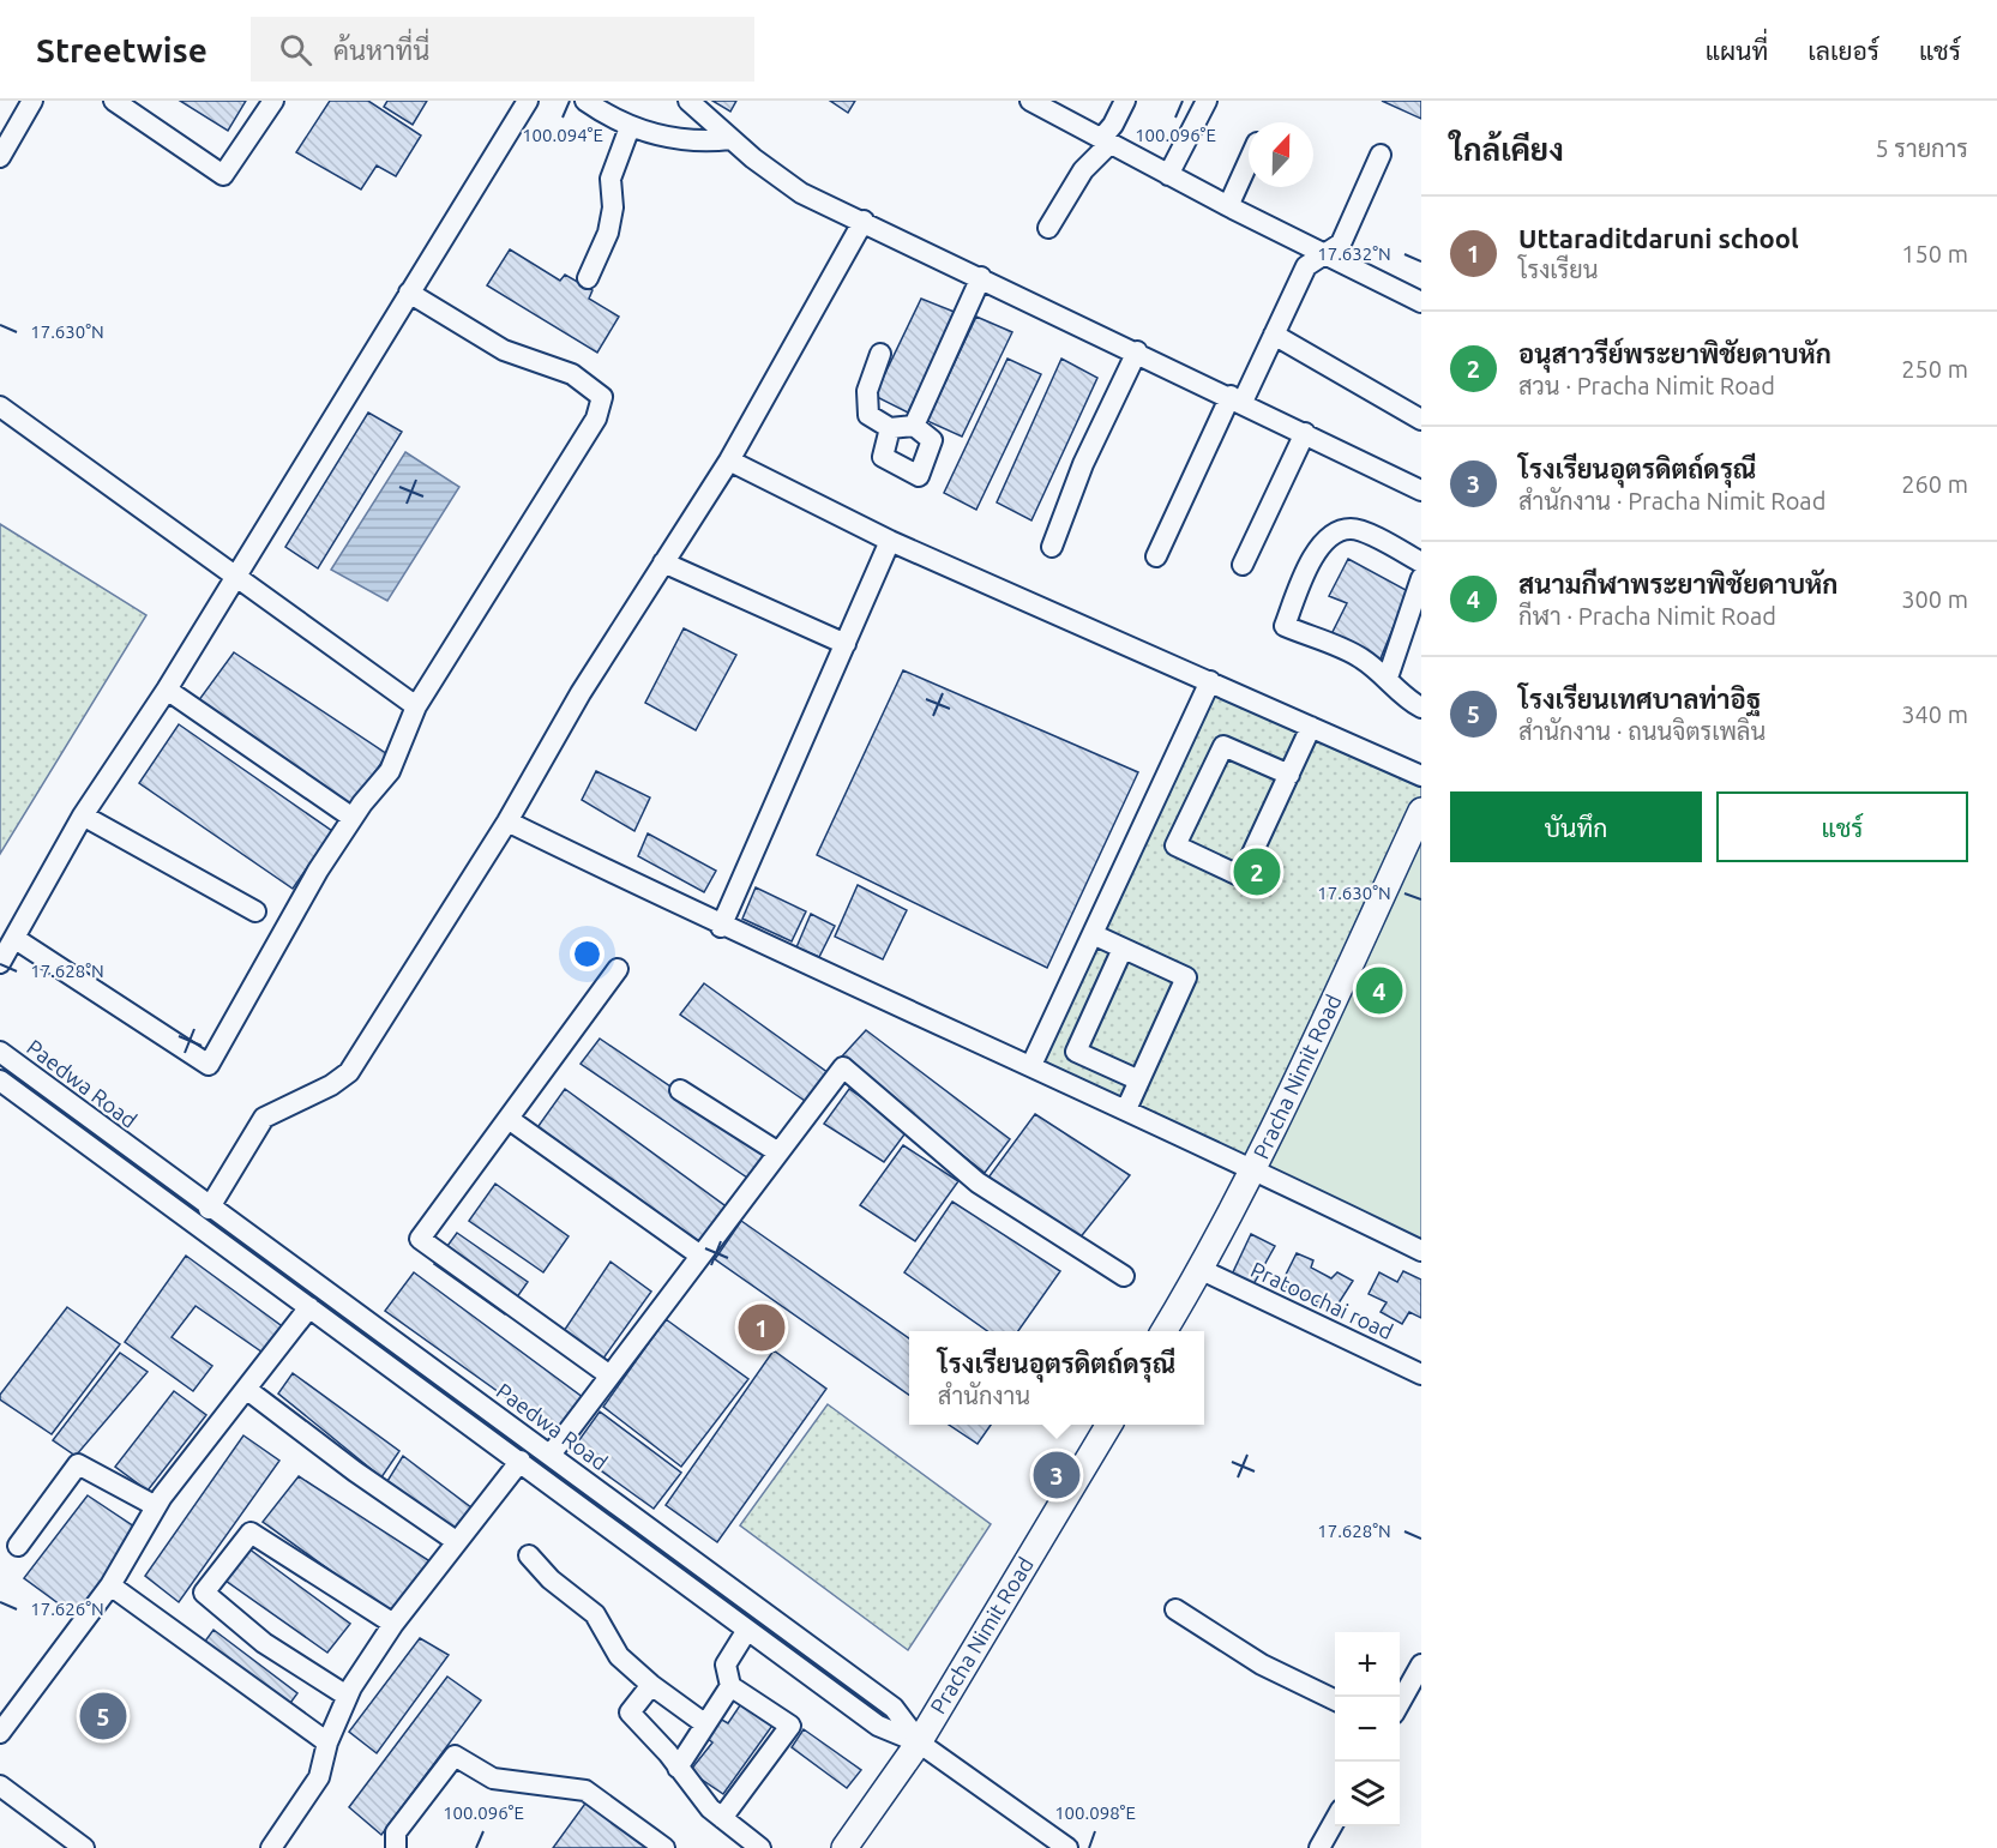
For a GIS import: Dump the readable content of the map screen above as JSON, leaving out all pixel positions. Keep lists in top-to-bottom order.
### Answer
{
  "streets": {
    "main road": ["Pracha Nimit Road"],
    "street": ["Paedwa Road", "Pratoochai road"]
  },
  "crossings": [
    ["Pracha Nimit Road", "Paedwa Road"],
    ["Pracha Nimit Road", "Pratoochai road"]
  ],
  "north": "top",
  "page": {
    "header": "Streetwise",
    "search": "ค้นหาที่นี่",
    "nav": ["แผนที่", "เลเยอร์", "แชร์"],
    "heading": ["ใกล้เคียง", "5 รายการ"],
    "list": [
      {
        "mark": "1",
        "name": "Uttaraditdaruni school",
        "note": "โรงเรียน",
        "value": "150 m"
      },
      {
        "mark": "2",
        "name": "อนุสาวรีย์พระยาพิชัยดาบหัก",
        "note": "สวน · Pracha Nimit Road",
        "value": "250 m"
      },
      {
        "mark": "3",
        "name": "โรงเรียนอุตรดิตถ์ดรุณี",
        "note": "สำนักงาน · Pracha Nimit Road",
        "value": "260 m"
      },
      {
        "mark": "4",
        "name": "สนามกีฬาพระยาพิชัยดาบหัก",
        "note": "กีฬา · Pracha Nimit Road",
        "value": "300 m"
      },
      {
        "mark": "5",
        "name": "โรงเรียนเทศบาลท่าอิฐ",
        "note": "สำนักงาน · ถนนจิตรเพลิน",
        "value": "340 m"
      }
    ],
    "buttons": ["บันทึก", "แชร์"],
    "pins": [
      "2",
      "4",
      "1",
      "3",
      "5"
    ],
    "popup": ["โรงเรียนอุตรดิตถ์ดรุณี", "สำนักงาน"],
    "map_buttons": ["+", "−"]
  },
  "coordinates": [
    "100.094°E",
    "100.096°E",
    "17.632°N",
    "17.630°N",
    "17.628°N",
    "17.626°N",
    "100.098°E"
  ]
}
